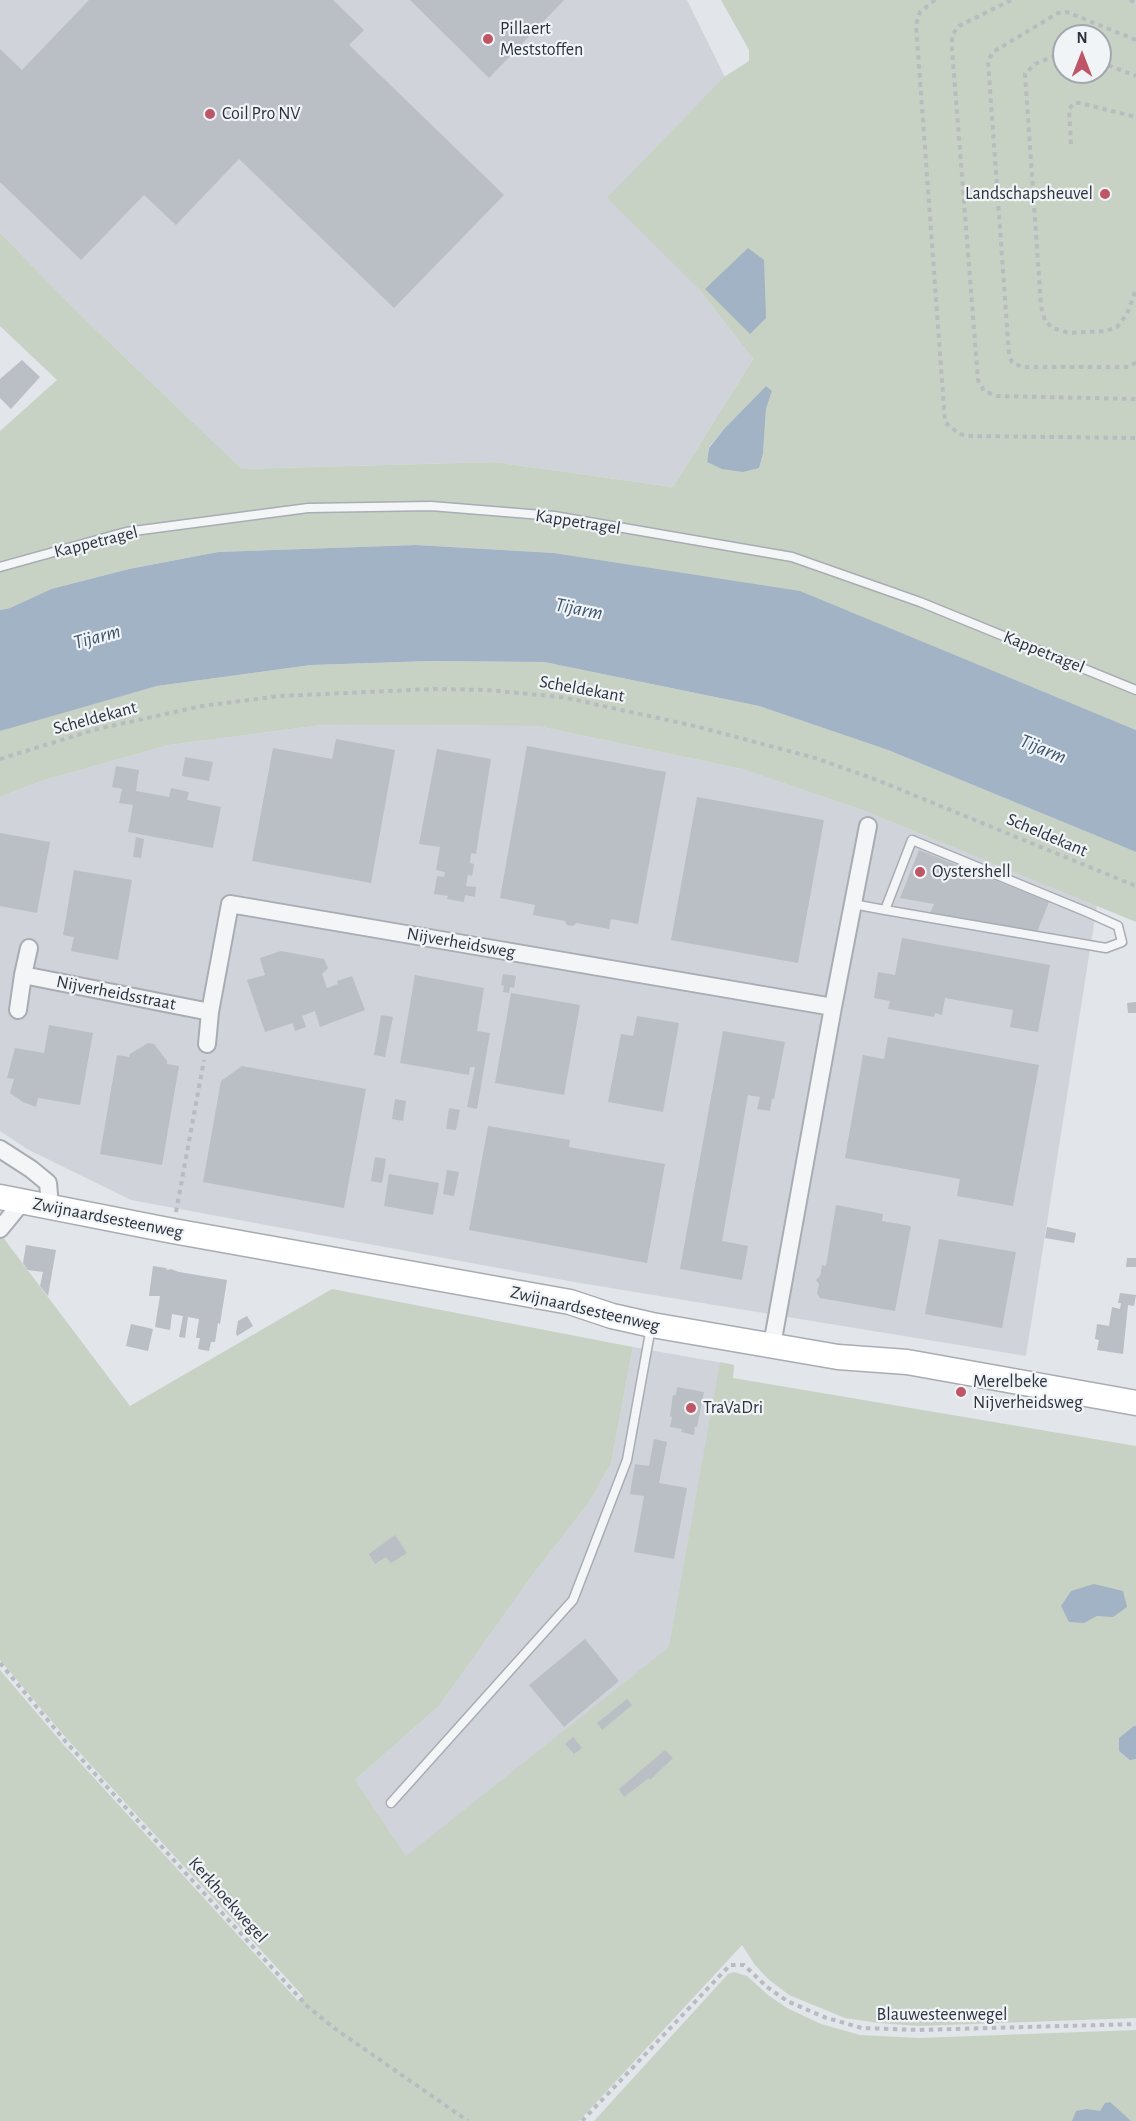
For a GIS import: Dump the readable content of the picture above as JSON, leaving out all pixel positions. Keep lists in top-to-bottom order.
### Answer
{
  "streets": {
    "main road": ["Zwijnaardsesteenweg"],
    "street": ["Nijverheidsweg", "Nijverheidsstraat"],
    "lane": ["Kappetragel"],
    "path": ["Scheldekant", "Kerkhoekwegel", "Blauwesteenwegel"]
  },
  "crossings": [
    ["Nijverheidsweg", "Nijverheidsstraat"]
  ],
  "water": ["Tijarm"],
  "places": [
    "Pillaert Meststoffen",
    "Coil Pro NV",
    "Landschapsheuvel",
    "Oystershell",
    "Merelbeke Nijverheidsweg",
    "TraVaDri"
  ],
  "north": "top"
}
